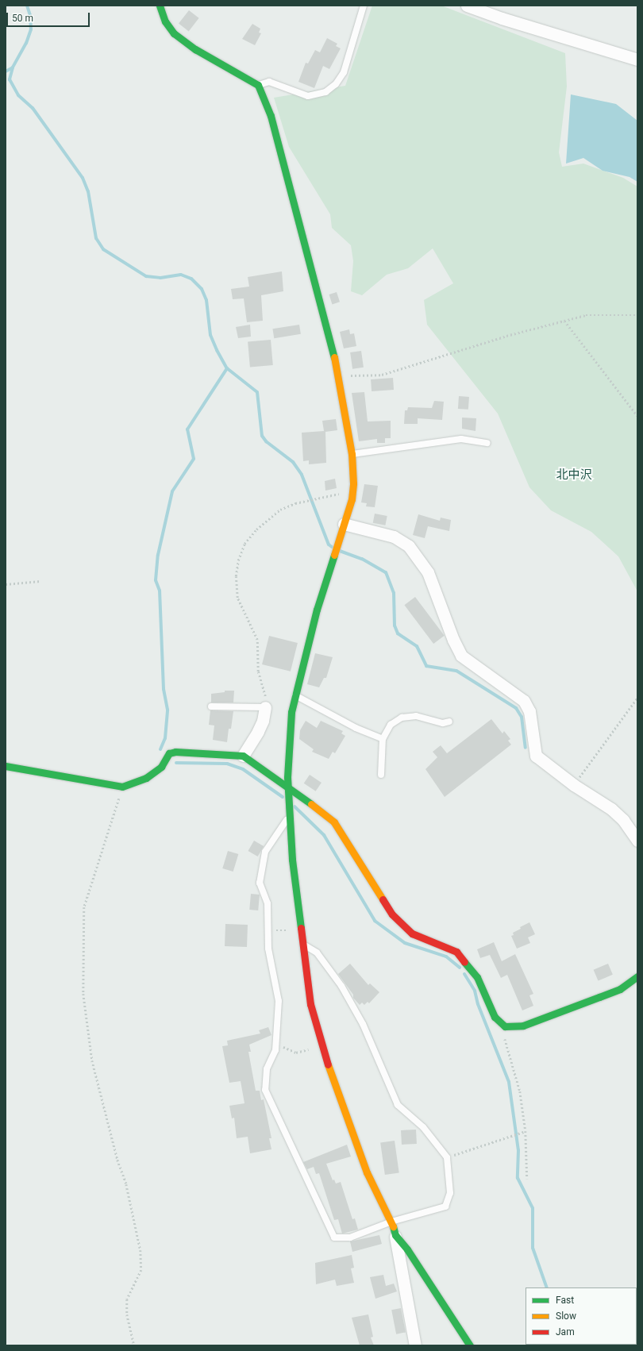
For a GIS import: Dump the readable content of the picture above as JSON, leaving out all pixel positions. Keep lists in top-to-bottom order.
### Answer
{
  "districts": ["北中沢"],
  "legend": ["Fast", "Slow", "Jam"],
  "scale_bar": "50 m"
}
